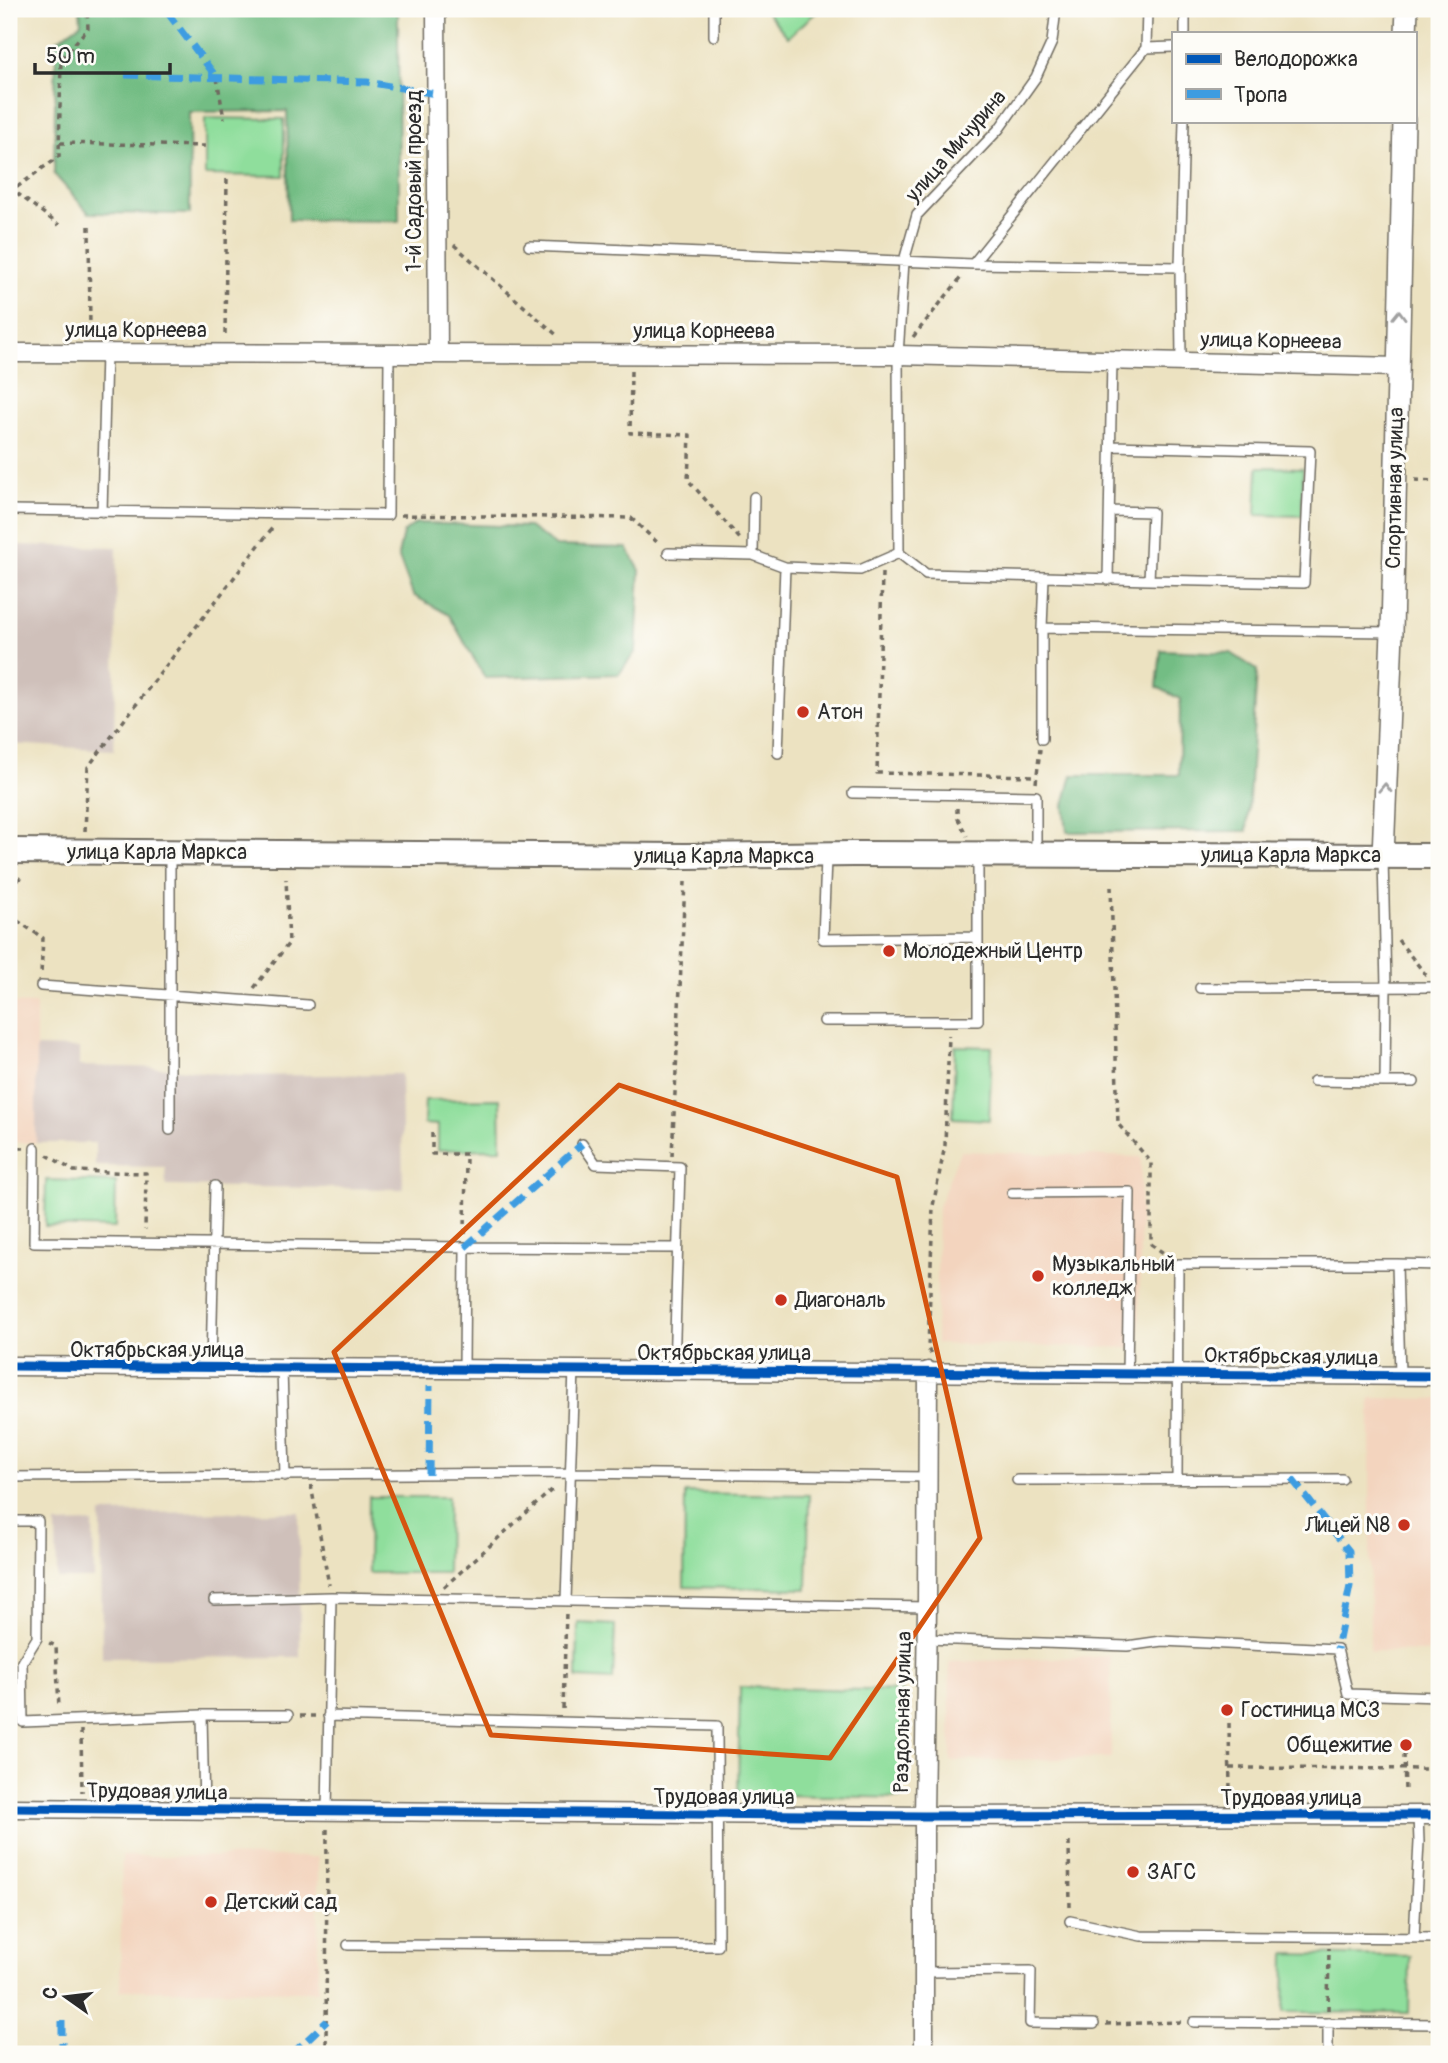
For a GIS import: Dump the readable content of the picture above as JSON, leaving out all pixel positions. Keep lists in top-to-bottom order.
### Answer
{
  "streets": {
    "main road": ["улица Карла Маркса"],
    "street": [
      "1-й Садовый проезд",
      "улица Корнеева",
      "Спортивная улица",
      "Октябрьская улица",
      "Раздольная улица",
      "Трудовая улица"
    ],
    "lane": ["улица Мичурина"]
  },
  "crossings": [
    ["улица Мичурина", "улица Корнеева"],
    ["1-й Садовый проезд", "улица Корнеева"],
    ["улица Корнеева", "Спортивная улица"],
    ["Спортивная улица", "улица Карла Маркса"],
    ["Октябрьская улица", "Раздольная улица"],
    ["Раздольная улица", "Трудовая улица"]
  ],
  "one_way": ["Спортивная улица"],
  "places": [
    "Атон",
    "Молодежный Центр",
    "Музыкальный колледж",
    "Диагональ",
    "Лицей N8",
    "Гостиница МСЗ",
    "Общежитие",
    "ЗАГС",
    "Детский сад"
  ],
  "legend": ["Велодорожка", "Тропа"],
  "scale_bar": "50 m",
  "north": "left"
}
